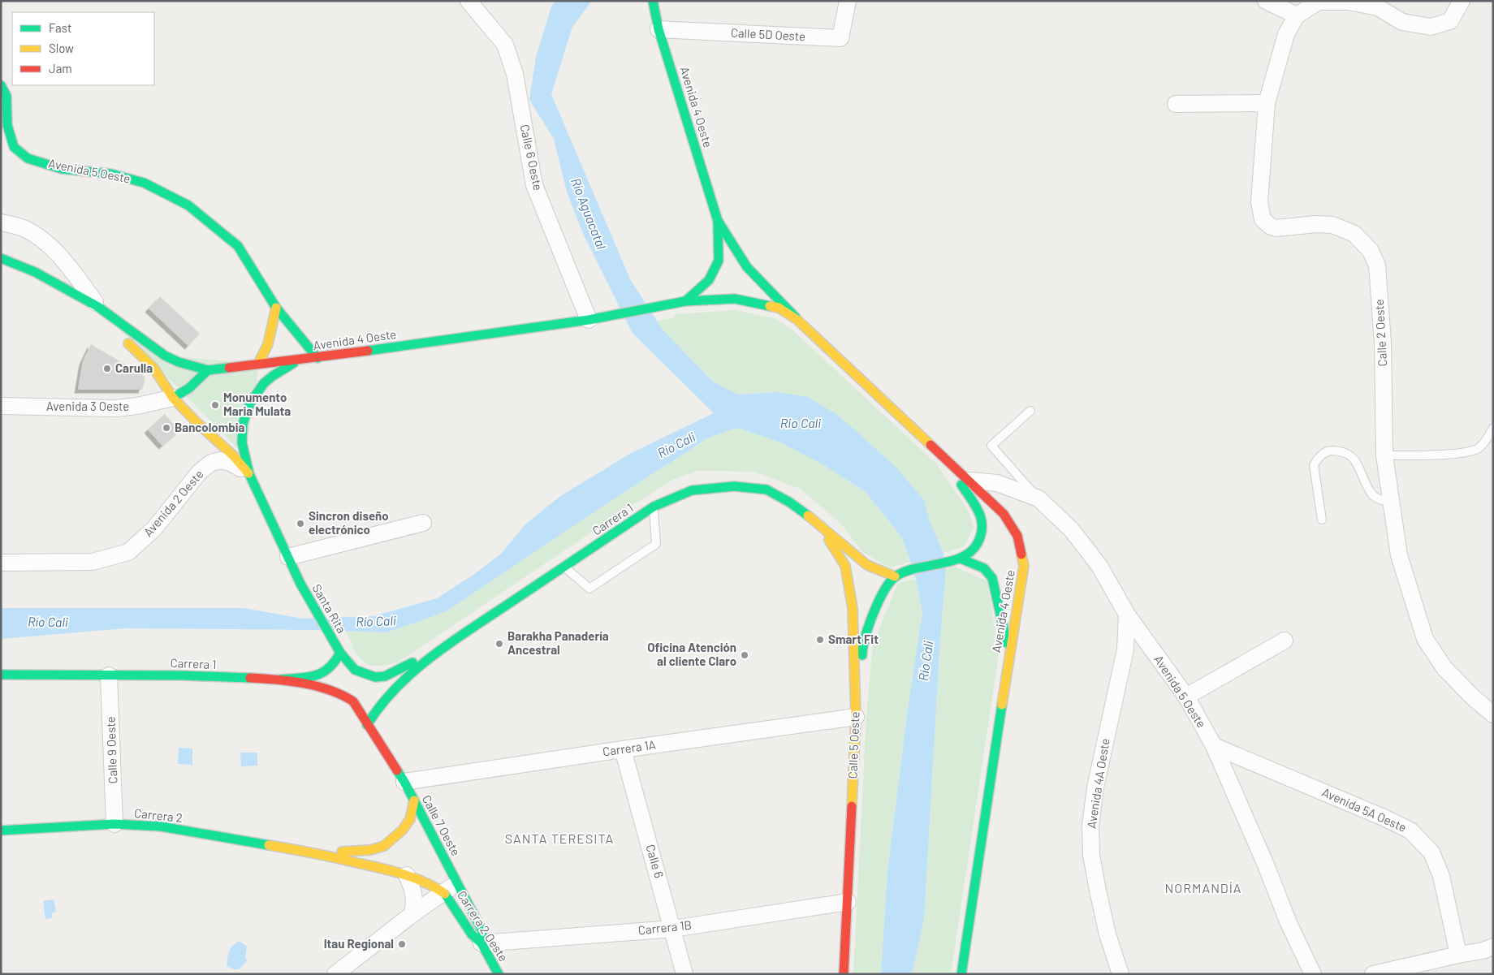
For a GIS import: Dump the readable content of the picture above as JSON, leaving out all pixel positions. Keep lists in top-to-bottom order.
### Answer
{
  "streets": {
    "main road": [
      "Avenida 4 Oeste",
      "Avenida 5 Oeste",
      "Carrera 1",
      "Santa Rita",
      "Calle 5 Oeste",
      "Carrera 2",
      "Calle 7 Oeste",
      "Carrera 2 Oeste"
    ],
    "street": [
      "Calle 5D Oeste",
      "Calle 6 Oeste",
      "Calle 2 Oeste",
      "Avenida 3 Oeste",
      "Avenida 2 Oeste",
      "Carrera 1A",
      "Calle 9 Oeste",
      "Avenida 4A Oeste",
      "Avenida 5A Oeste",
      "Calle 6",
      "Carrera 1B"
    ]
  },
  "crossings": [
    ["Calle 5D Oeste", "Avenida 4 Oeste"],
    ["Avenida 4 Oeste", "Calle 6 Oeste"],
    ["Avenida 4 Oeste", "Avenida 5 Oeste"],
    ["Avenida 4 Oeste", "Avenida 3 Oeste"],
    ["Avenida 4 Oeste", "Avenida 2 Oeste"],
    ["Avenida 4 Oeste", "Santa Rita"],
    ["Avenida 5 Oeste", "Avenida 4A Oeste"],
    ["Avenida 5 Oeste", "Avenida 5A Oeste"],
    ["Avenida 2 Oeste", "Santa Rita"],
    ["Carrera 1", "Santa Rita"],
    ["Carrera 1", "Calle 5 Oeste"],
    ["Carrera 1", "Calle 9 Oeste"],
    ["Carrera 1", "Calle 7 Oeste"],
    ["Calle 5 Oeste", "Carrera 1A"],
    ["Calle 5 Oeste", "Carrera 1B"],
    ["Carrera 1A", "Calle 7 Oeste"],
    ["Carrera 1A", "Calle 6"],
    ["Calle 9 Oeste", "Carrera 2"],
    ["Carrera 2", "Calle 7 Oeste"],
    ["Carrera 2", "Carrera 2 Oeste"],
    ["Calle 7 Oeste", "Carrera 2 Oeste"],
    ["Calle 7 Oeste", "Carrera 1B"],
    ["Calle 6", "Carrera 1B"],
    ["Carrera 2 Oeste", "Carrera 1B"]
  ],
  "districts": ["SANTA TERESITA", "NORMANDÍA"],
  "water": ["Río Aguacatal", "Rio Cali", "Río Cali"],
  "places": [
    "Carulla",
    "Monumento Maria Mulata",
    "Bancolombia",
    "Sincron diseño electrónico",
    "Smart Fit",
    "Barakha Panadería Ancestral",
    "Oficina Atención al cliente Claro",
    "Itau Regional"
  ],
  "legend": ["Fast", "Slow", "Jam"]
}
